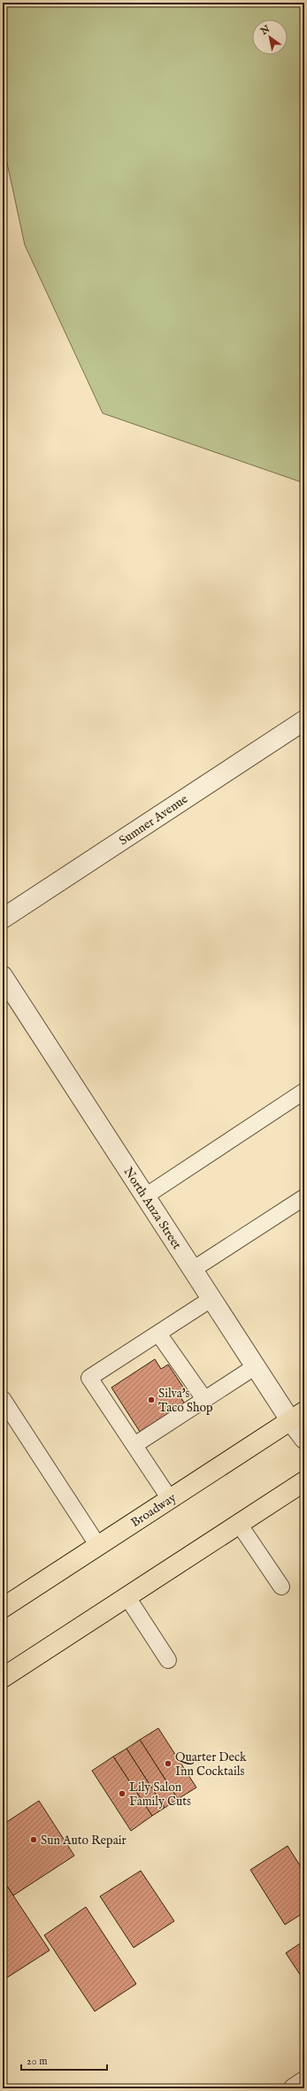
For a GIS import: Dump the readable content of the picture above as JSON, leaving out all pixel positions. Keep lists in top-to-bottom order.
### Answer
{
  "streets": {
    "main road": ["Broadway"],
    "street": ["Sumner Avenue", "North Anza Street"]
  },
  "crossings": [
    ["North Anza Street", "Broadway"]
  ],
  "places": [
    "Silva's Taco Shop",
    "Quarter Deck Inn Cocktails",
    "Lily Salon Family Cuts",
    "Sun Auto Repair"
  ],
  "scale_bar": "20 m",
  "north": "top left"
}
